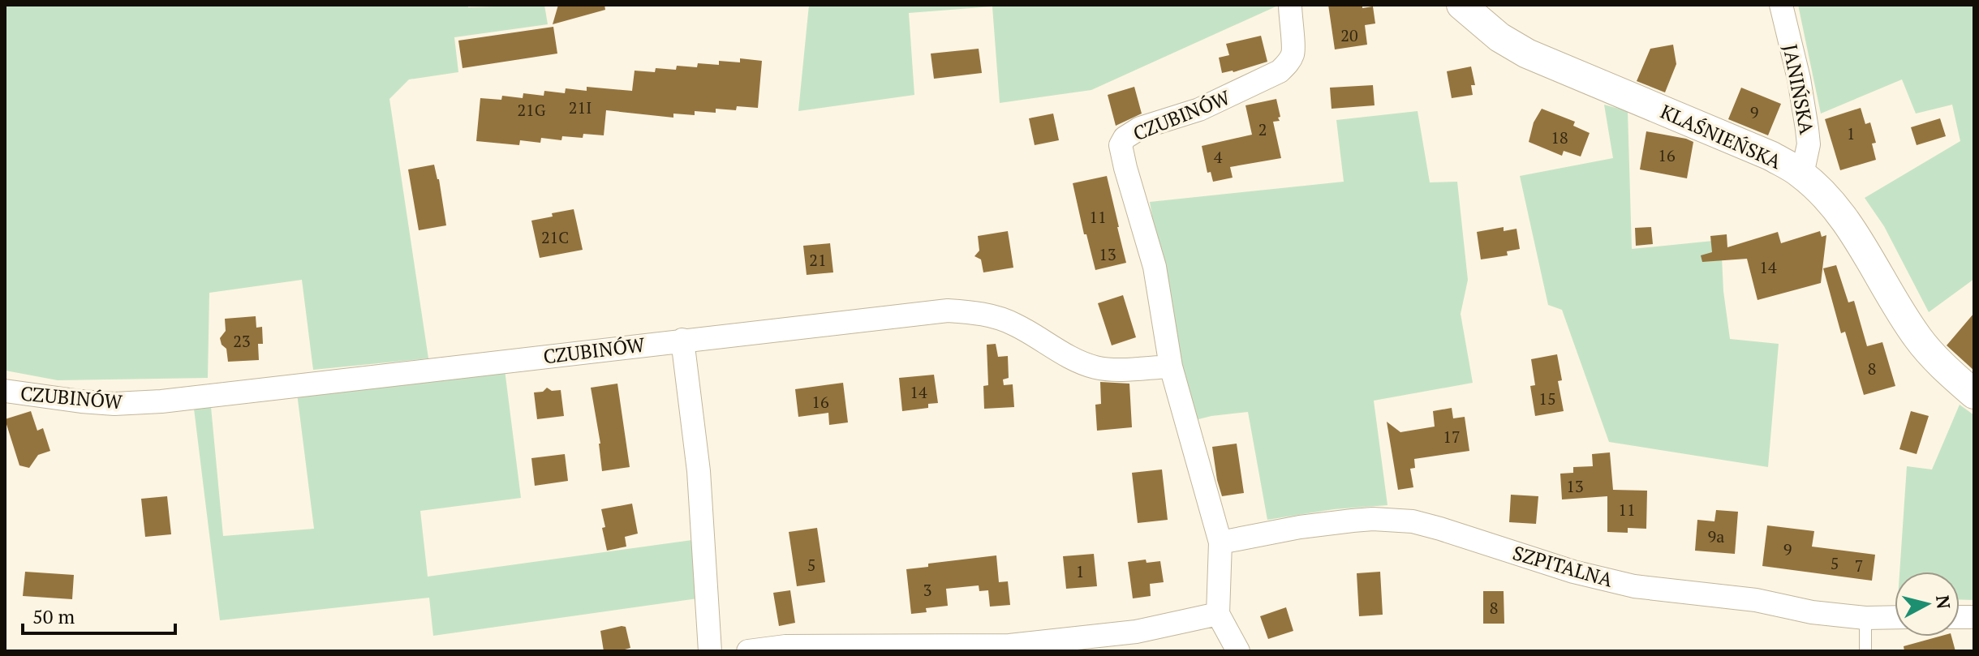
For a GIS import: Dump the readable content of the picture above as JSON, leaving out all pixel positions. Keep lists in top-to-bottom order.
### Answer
{
  "streets": {
    "street": [
      "JANIŃSKA",
      "CZUBINÓW",
      "KLAŚNIEŃSKA",
      "SZPITALNA"
    ]
  },
  "crossings": [
    ["JANIŃSKA", "KLAŚNIEŃSKA"],
    ["CZUBINÓW", "SZPITALNA"]
  ],
  "house_numbers": [
    "20",
    "21I",
    "21G",
    "9",
    "2",
    "1",
    "18",
    "16",
    "4",
    "11",
    "21C",
    "13",
    "21",
    "14",
    "23",
    "8",
    "14",
    "15",
    "16",
    "17",
    "13",
    "11",
    "9a",
    "9",
    "5",
    "5",
    "7",
    "1",
    "3",
    "8"
  ],
  "scale_bar": "50 m",
  "north": "right"
}
